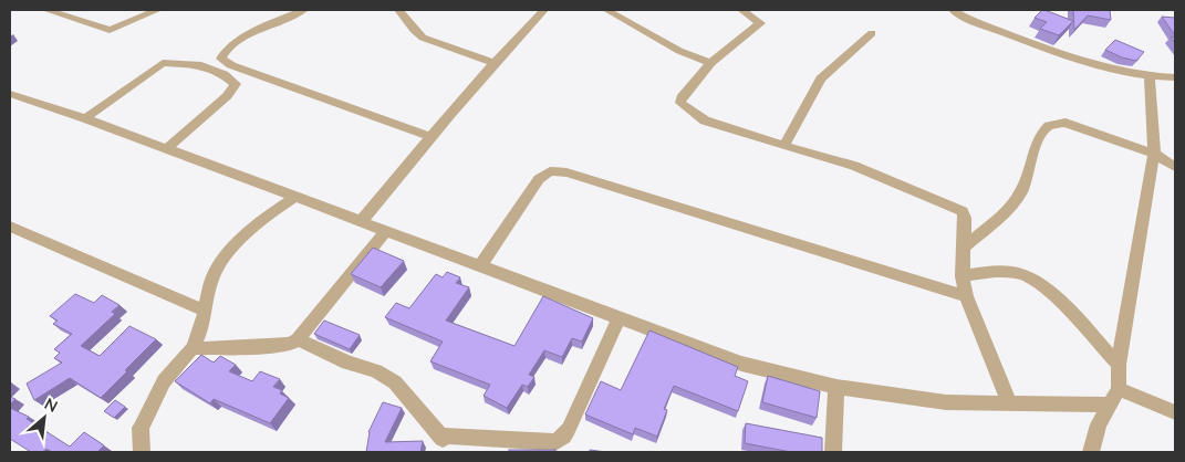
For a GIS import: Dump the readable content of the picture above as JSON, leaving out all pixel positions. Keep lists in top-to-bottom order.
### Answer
{
  "north": "top right"
}
